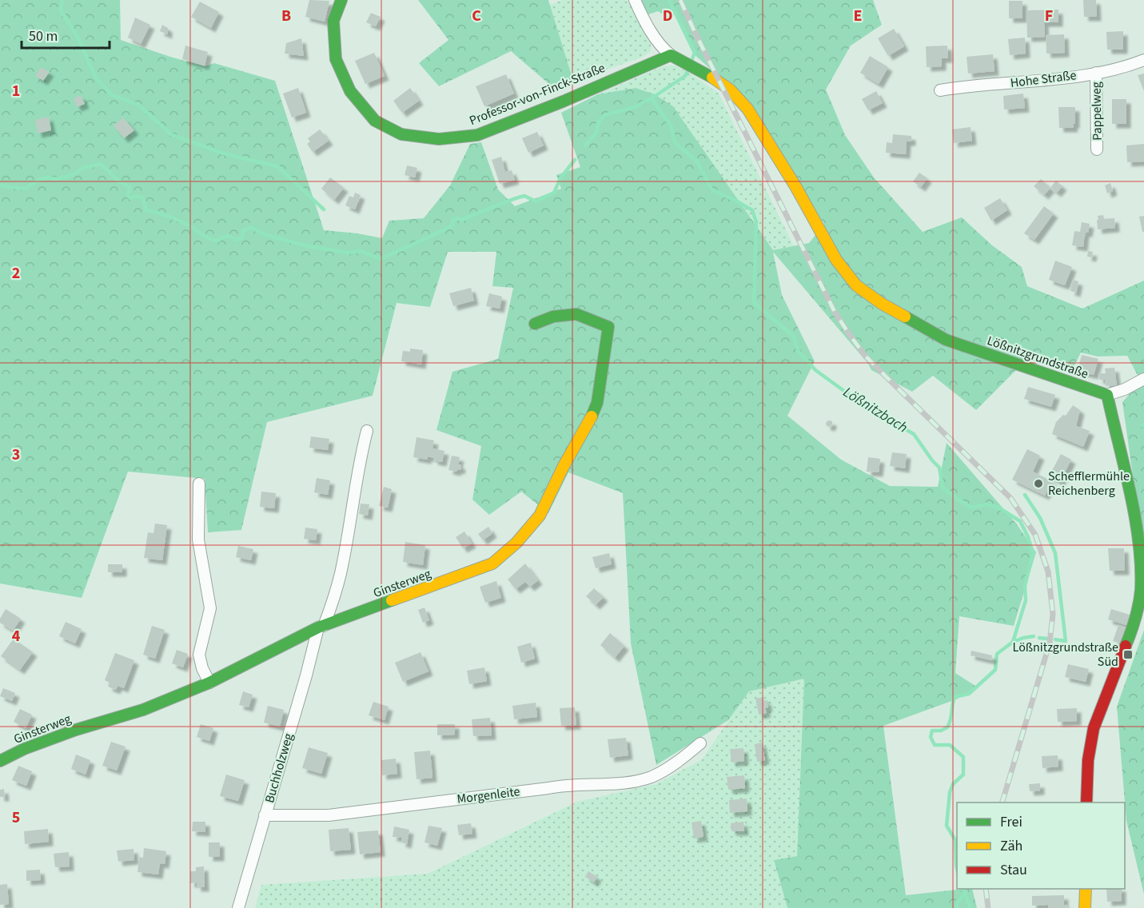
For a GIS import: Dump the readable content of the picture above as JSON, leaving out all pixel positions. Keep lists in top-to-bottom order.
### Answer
{
  "streets": {
    "street": [
      "Hohe Straße",
      "Professor-von-Finck-Straße",
      "Pappelweg",
      "Lößnitzgrundstraße",
      "Ginsterweg",
      "Buchholzweg",
      "Morgenleite"
    ]
  },
  "crossings": [
    ["Hohe Straße", "Pappelweg"],
    ["Professor-von-Finck-Straße", "Lößnitzgrundstraße"],
    ["Ginsterweg", "Buchholzweg"],
    ["Buchholzweg", "Morgenleite"]
  ],
  "water": ["Lößnitzbach"],
  "places": {
    "other": ["Schefflermühle Reichenberg"],
    "transit": ["Lößnitzgrundstraße Süd"]
  },
  "legend": ["Frei", "Zäh", "Stau"],
  "scale_bar": "50 m",
  "grid": {
    "columns": [
      "B",
      "C",
      "D",
      "E",
      "F"
    ],
    "rows": [
      "1",
      "2",
      "3",
      "4",
      "5"
    ]
  }
}
